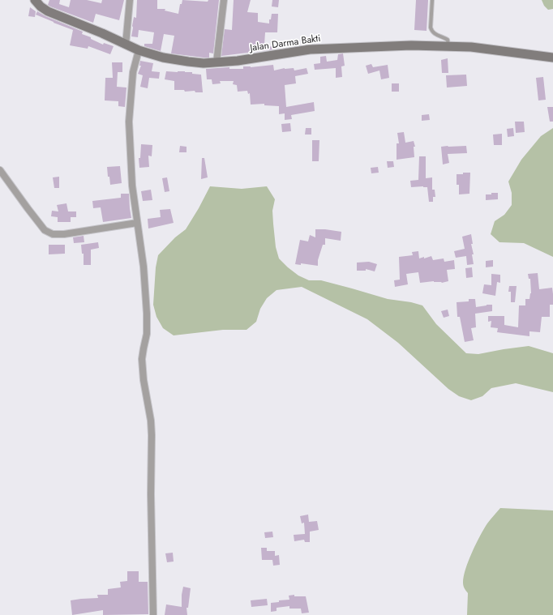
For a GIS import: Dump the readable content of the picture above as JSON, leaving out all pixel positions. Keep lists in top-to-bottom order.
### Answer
{
  "streets": {
    "street": ["Jalan Darma Bakti"]
  }
}
